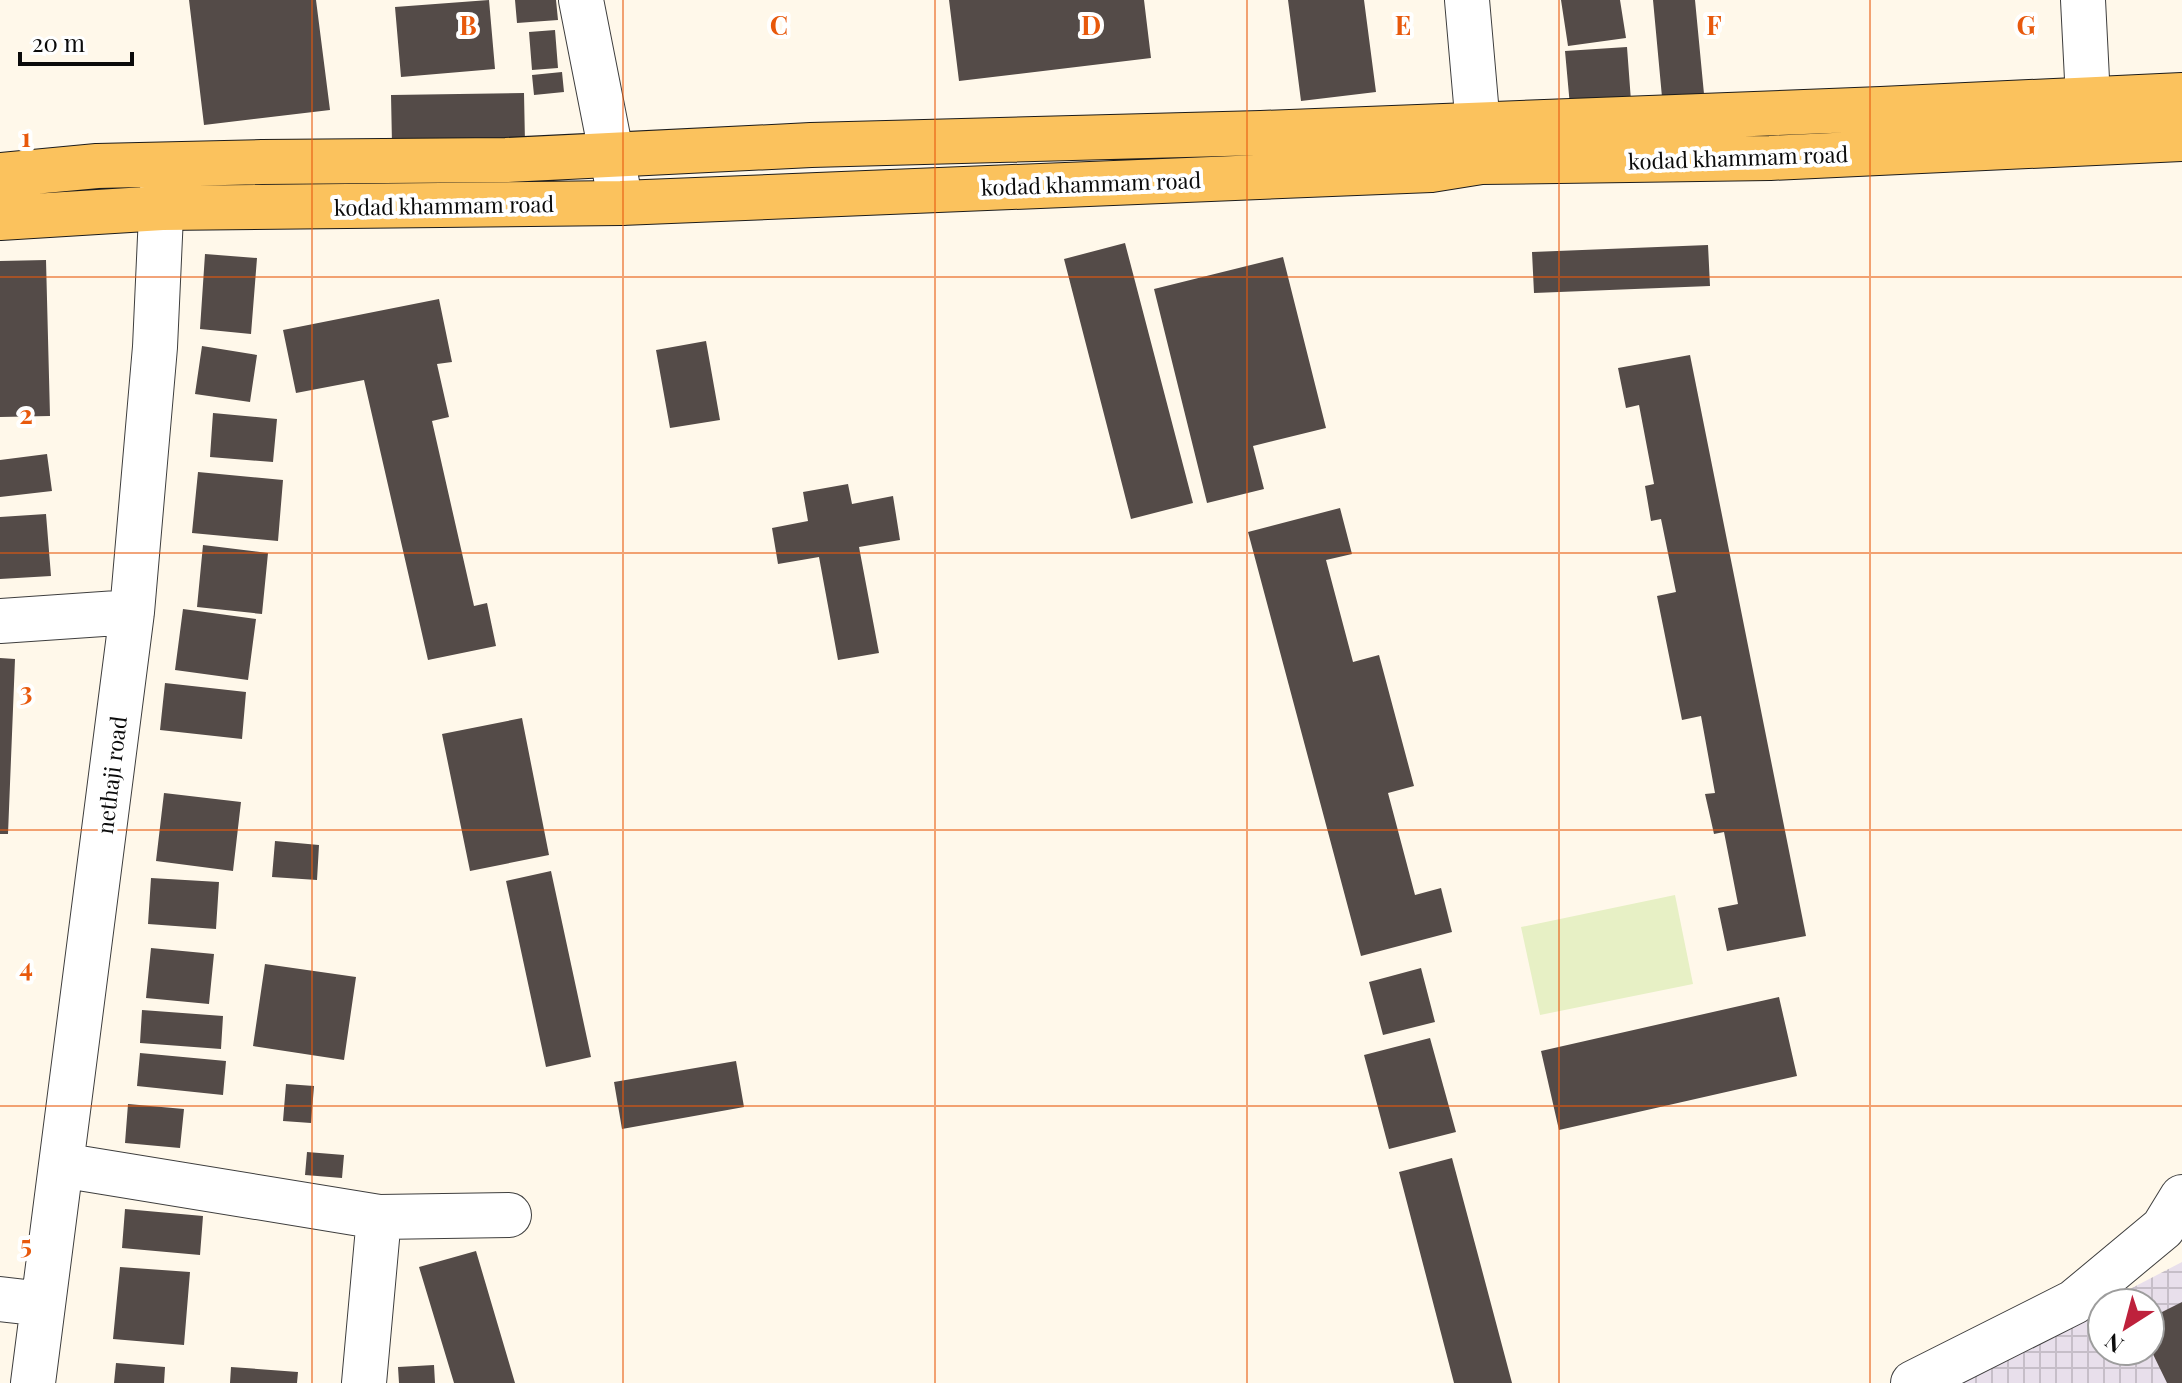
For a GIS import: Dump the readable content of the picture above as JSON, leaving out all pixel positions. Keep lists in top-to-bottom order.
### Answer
{
  "streets": {
    "main road": ["kodad khammam road"],
    "street": ["nethaji road"]
  },
  "crossings": [
    ["kodad khammam road", "nethaji road"]
  ],
  "scale_bar": "20 m",
  "north": "bottom left",
  "grid": {
    "columns": [
      "B",
      "C",
      "D",
      "E",
      "F",
      "G"
    ],
    "rows": [
      "1",
      "2",
      "3",
      "4",
      "5"
    ]
  }
}
